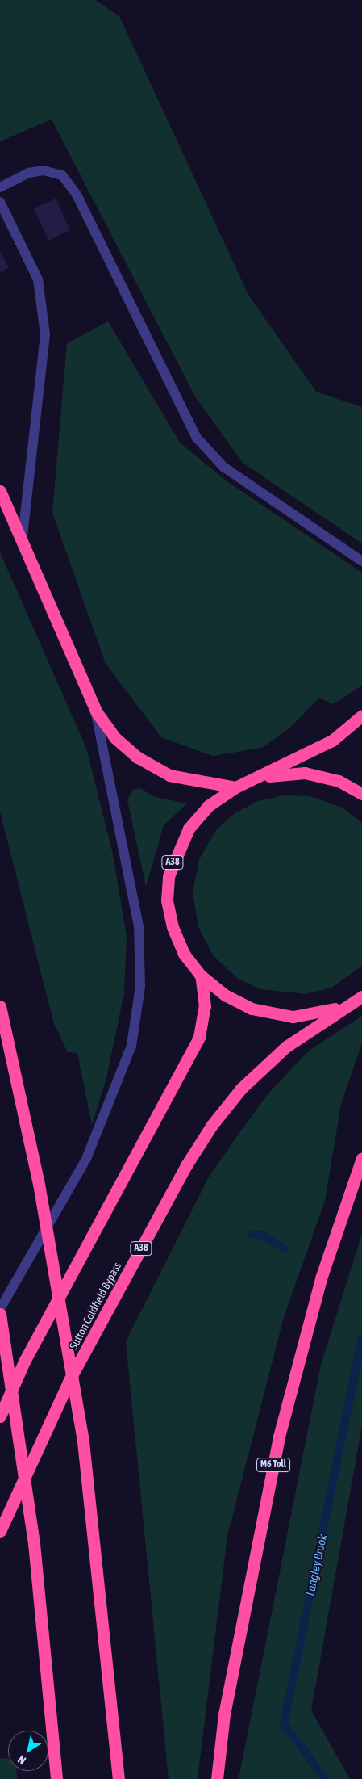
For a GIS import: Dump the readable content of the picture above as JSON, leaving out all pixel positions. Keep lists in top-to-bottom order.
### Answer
{
  "streets": {
    "highway": ["A38", "Sutton Coldfield Bypass", "M6 Toll"]
  },
  "water": ["Langley Brook"],
  "north": "bottom left"
}
